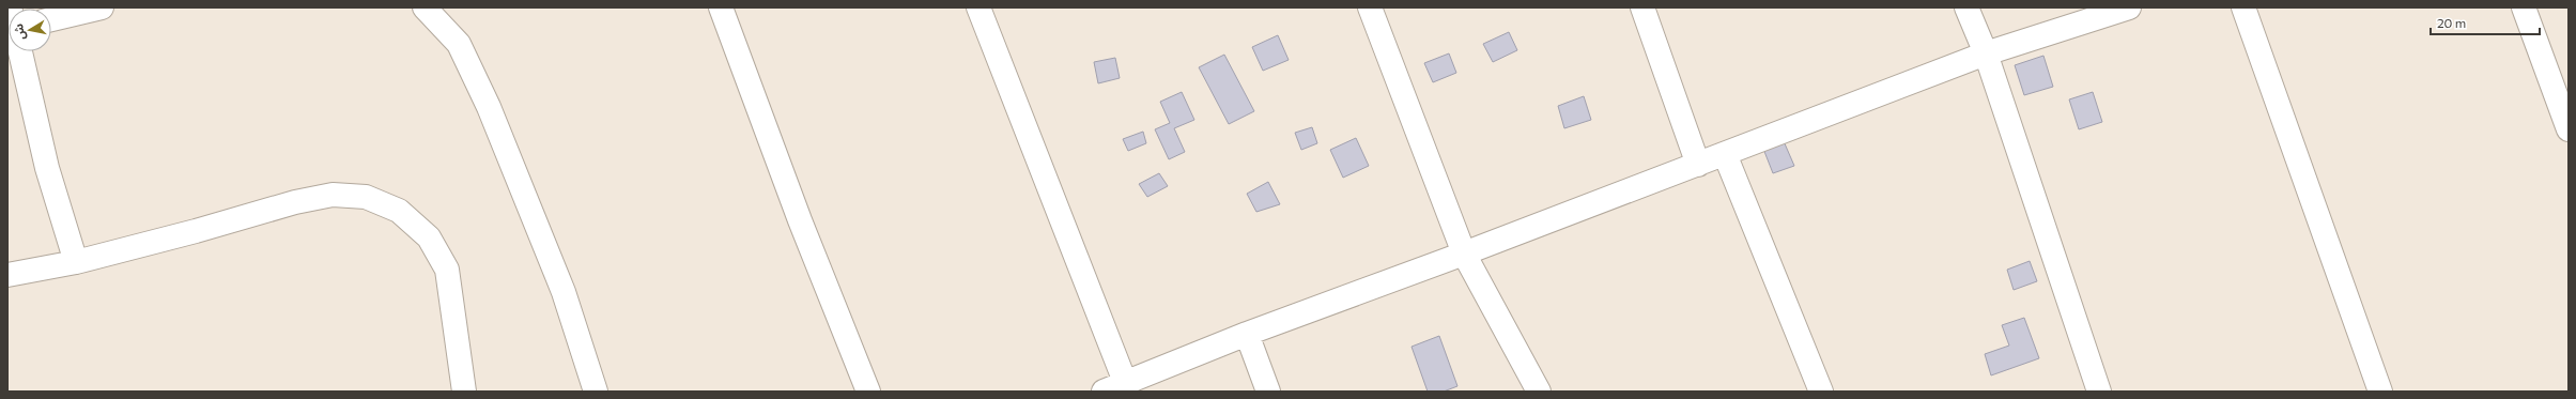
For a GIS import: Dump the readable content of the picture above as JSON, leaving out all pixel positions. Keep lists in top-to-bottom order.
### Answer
{
  "scale_bar": "20 m",
  "north": "left"
}
